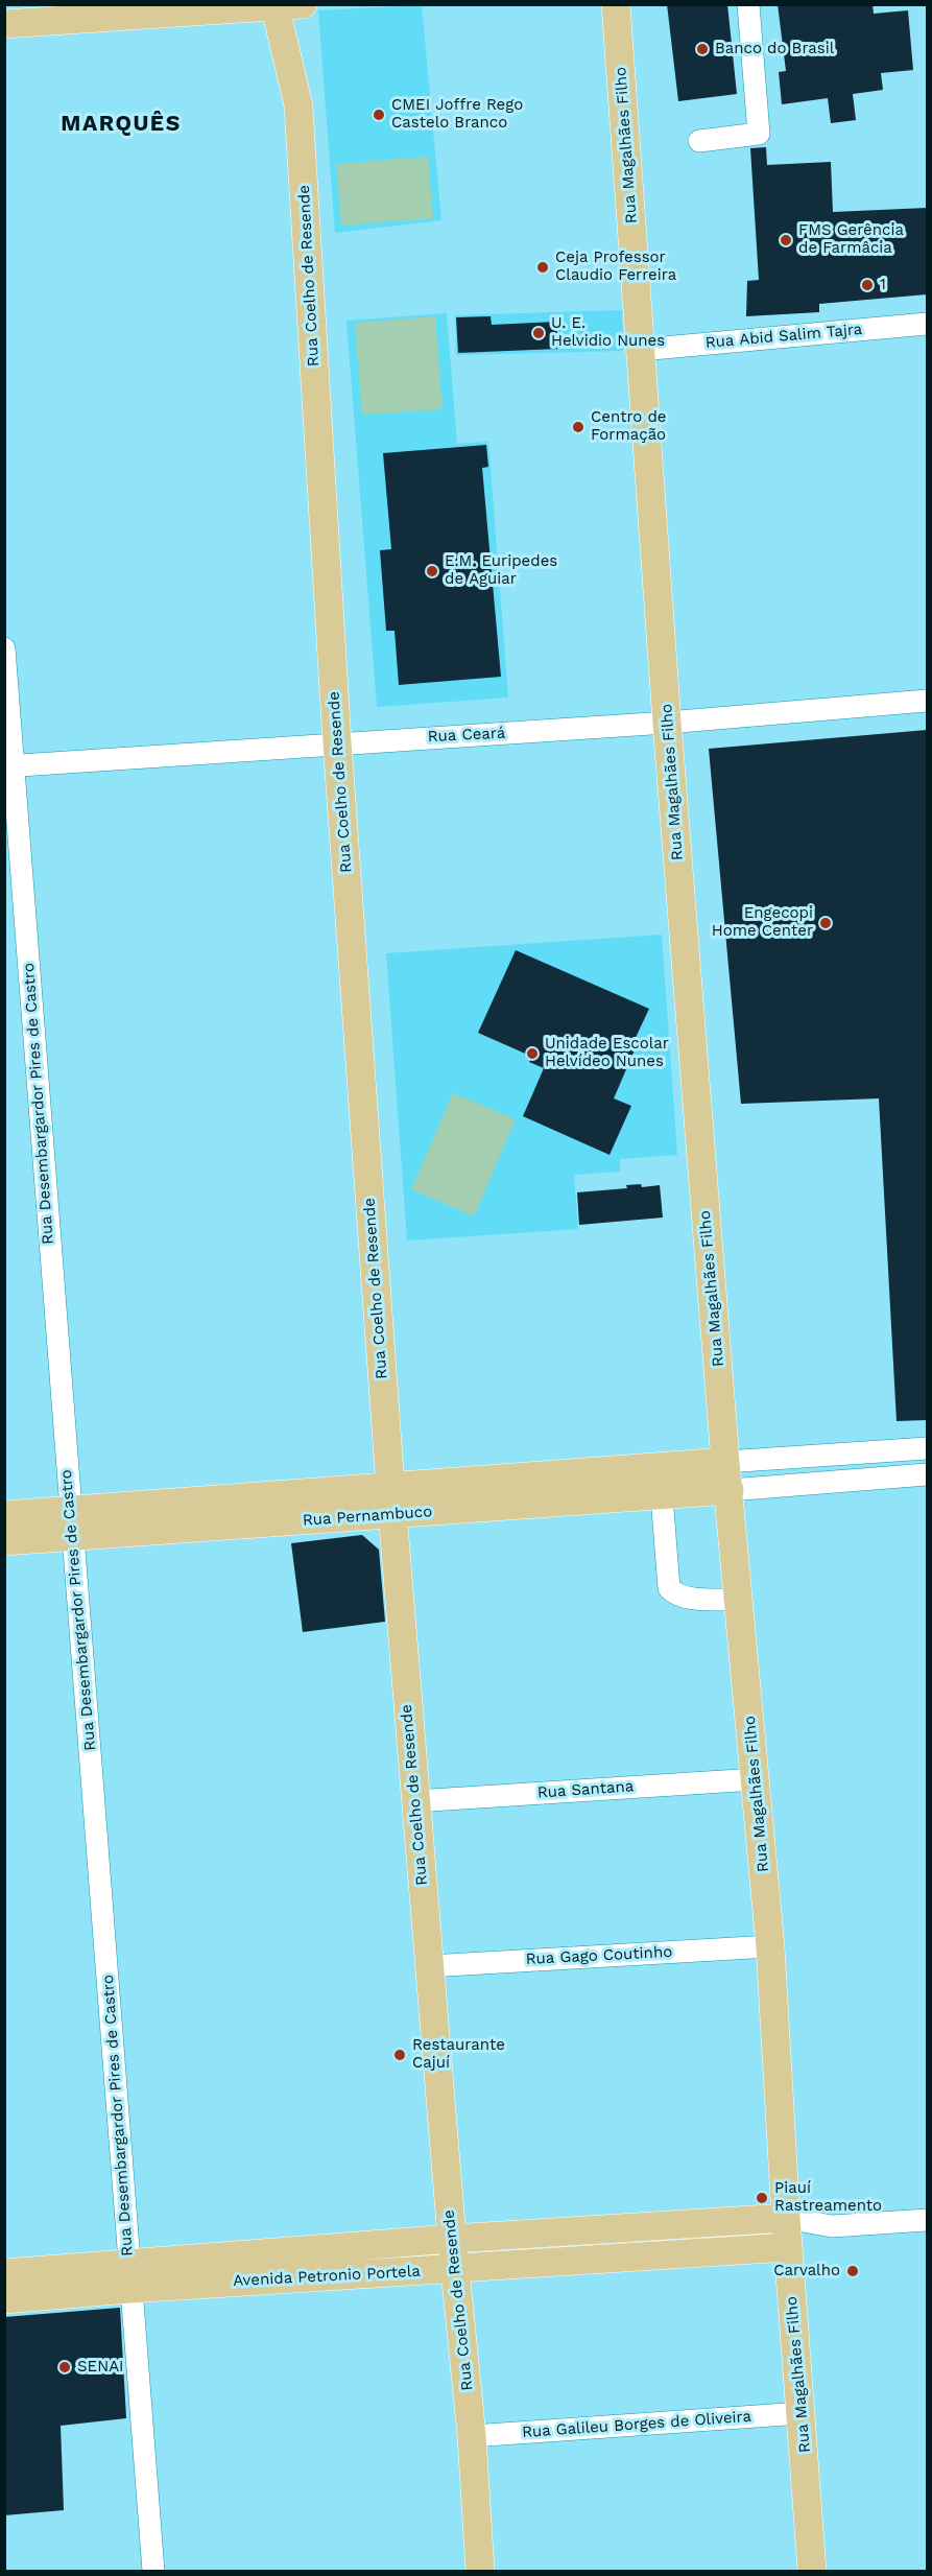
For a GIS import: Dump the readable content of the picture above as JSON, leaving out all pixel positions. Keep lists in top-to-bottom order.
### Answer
{
  "streets": {
    "main road": [
      "Rua Magalhães Filho",
      "Rua Coelho de Resende",
      "Rua Pernambuco",
      "Avenida Petronio Portela"
    ],
    "street": [
      "Rua Abid Salim Tajra",
      "Rua Ceará",
      "Rua Desembargardor Pires de Castro",
      "Rua Santana",
      "Rua Gago Coutinho",
      "Rua Galileu Borges de Oliveira"
    ]
  },
  "crossings": [
    ["Rua Magalhães Filho", "Rua Abid Salim Tajra"],
    ["Rua Magalhães Filho", "Rua Ceará"],
    ["Rua Magalhães Filho", "Rua Pernambuco"],
    ["Rua Magalhães Filho", "Rua Santana"],
    ["Rua Magalhães Filho", "Rua Gago Coutinho"],
    ["Rua Magalhães Filho", "Avenida Petronio Portela"],
    ["Rua Magalhães Filho", "Rua Galileu Borges de Oliveira"],
    ["Rua Coelho de Resende", "Rua Ceará"],
    ["Rua Coelho de Resende", "Rua Pernambuco"],
    ["Rua Coelho de Resende", "Rua Santana"],
    ["Rua Coelho de Resende", "Rua Gago Coutinho"],
    ["Rua Coelho de Resende", "Avenida Petronio Portela"],
    ["Rua Coelho de Resende", "Rua Galileu Borges de Oliveira"],
    ["Rua Ceará", "Rua Desembargardor Pires de Castro"],
    ["Rua Desembargardor Pires de Castro", "Rua Pernambuco"],
    ["Rua Desembargardor Pires de Castro", "Avenida Petronio Portela"]
  ],
  "districts": ["MARQUÊS"],
  "places": [
    "Banco do Brasil",
    "CMEI Joffre Rego Castelo Branco",
    "FMS Gerência de Farmâcia",
    "Ceja Professor Claudio Ferreira",
    "1",
    "U. E. Helvidio Nunes",
    "Centro de Formação",
    "E.M. Euripedes de Aguiar",
    "Engecopi Home Center",
    "Unidade Escolar Helvídeo Nunes",
    "Restaurante Cajuí",
    "Piauí Rastreamento",
    "Carvalho",
    "SENAI"
  ]
}
